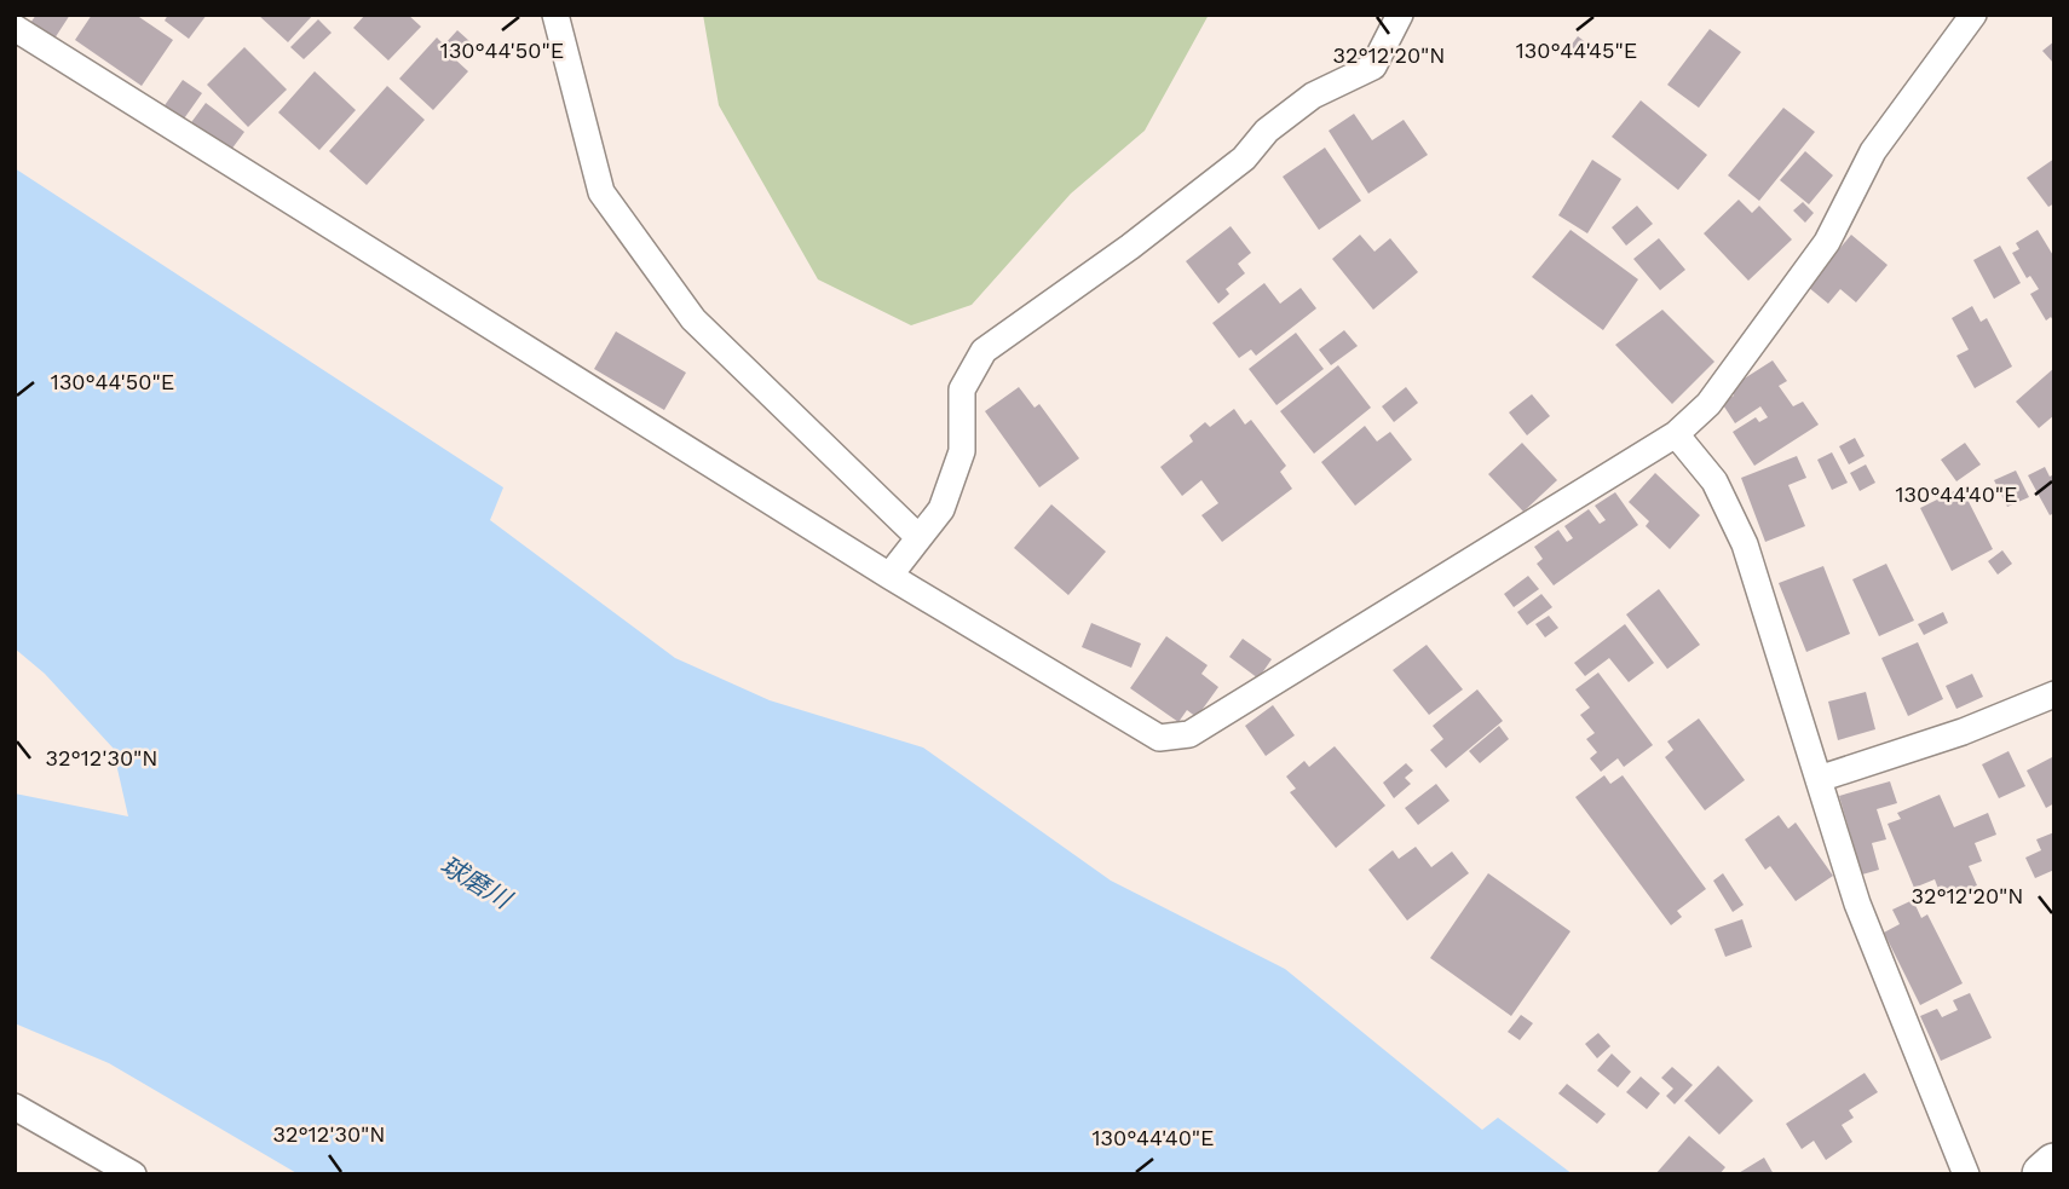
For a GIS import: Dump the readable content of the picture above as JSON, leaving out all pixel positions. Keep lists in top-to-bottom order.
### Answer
{
  "water": ["球磨川"],
  "coordinates": [
    "130°44'50\"E",
    "130°44'45\"E",
    "32°12'20\"N",
    "130°44'40\"E",
    "32°12'30\"N"
  ]
}
